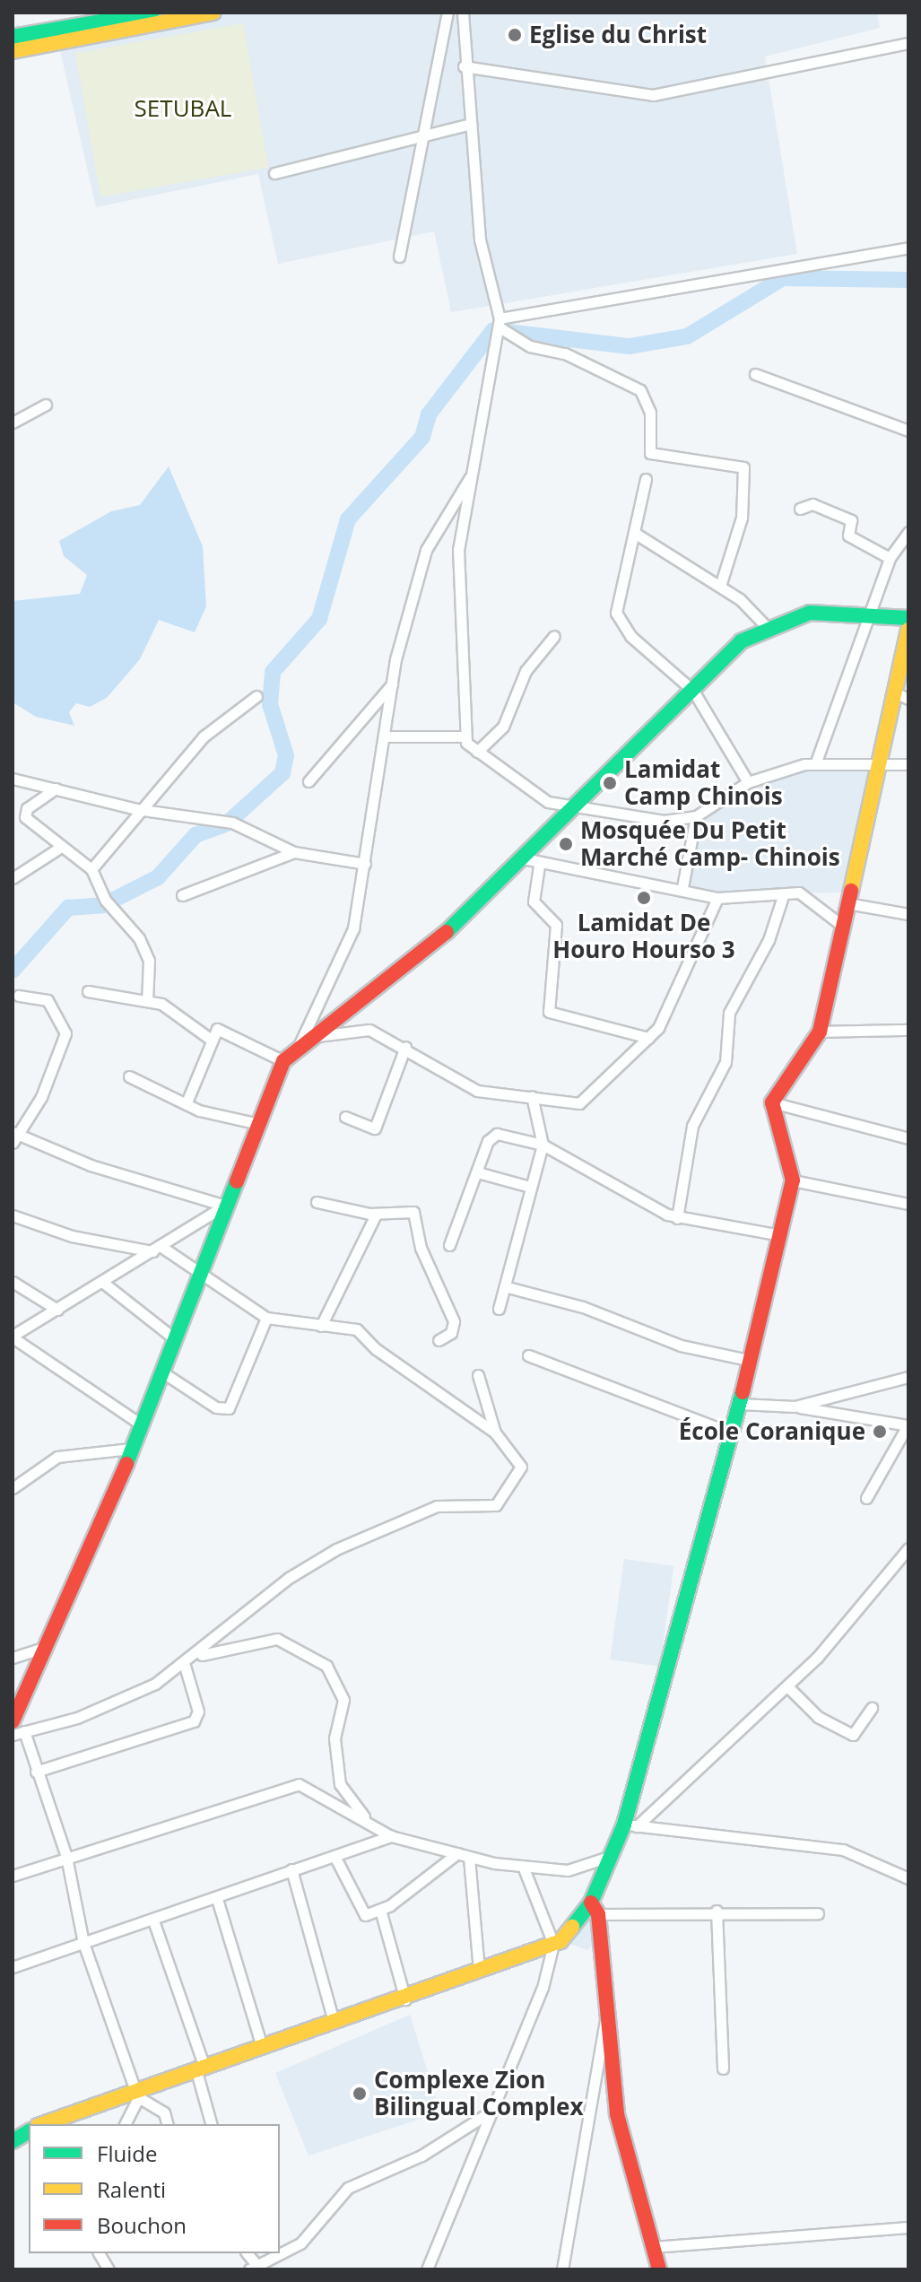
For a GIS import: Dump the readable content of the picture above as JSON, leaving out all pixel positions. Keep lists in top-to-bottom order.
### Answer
{
  "parks": ["SETUBAL"],
  "places": [
    "Eglise du Christ",
    "Lamidat Camp Chinois",
    "Mosquée Du Petit Marché Camp- Chinois",
    "Lamidat De Houro Hourso 3",
    "École Coranique",
    "Complexe Zion Bilingual Complex"
  ],
  "legend": ["Fluide", "Ralenti", "Bouchon"]
}
